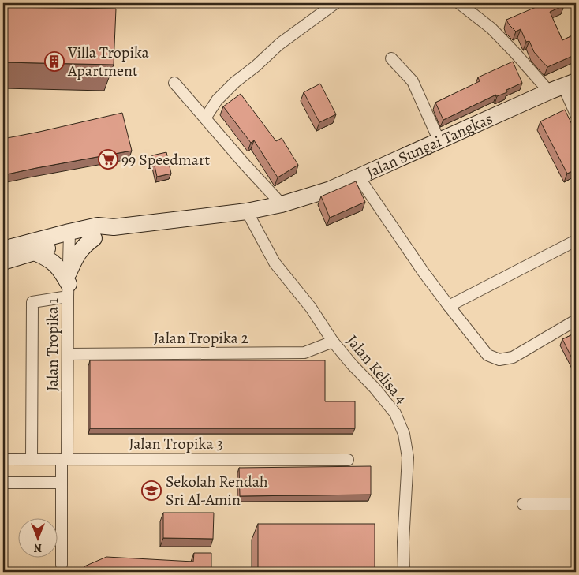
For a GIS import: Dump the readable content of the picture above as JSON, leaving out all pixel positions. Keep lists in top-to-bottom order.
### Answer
{
  "streets": {
    "street": [
      "Jalan Sungai Tangkas",
      "Jalan Tropika 2",
      "Jalan Tropika 1",
      "Jalan Kelisa 4",
      "Jalan Tropika 3"
    ]
  },
  "crossings": [
    ["Jalan Sungai Tangkas", "Jalan Kelisa 4"],
    ["Jalan Tropika 2", "Jalan Tropika 1"],
    ["Jalan Tropika 2", "Jalan Kelisa 4"],
    ["Jalan Tropika 1", "Jalan Tropika 3"]
  ],
  "places": {
    "building": ["Villa Tropika Apartment"],
    "supermarket": ["99 Speedmart"],
    "school or university": ["Sekolah Rendah Sri Al-Amin"]
  },
  "north": "bottom"
}
